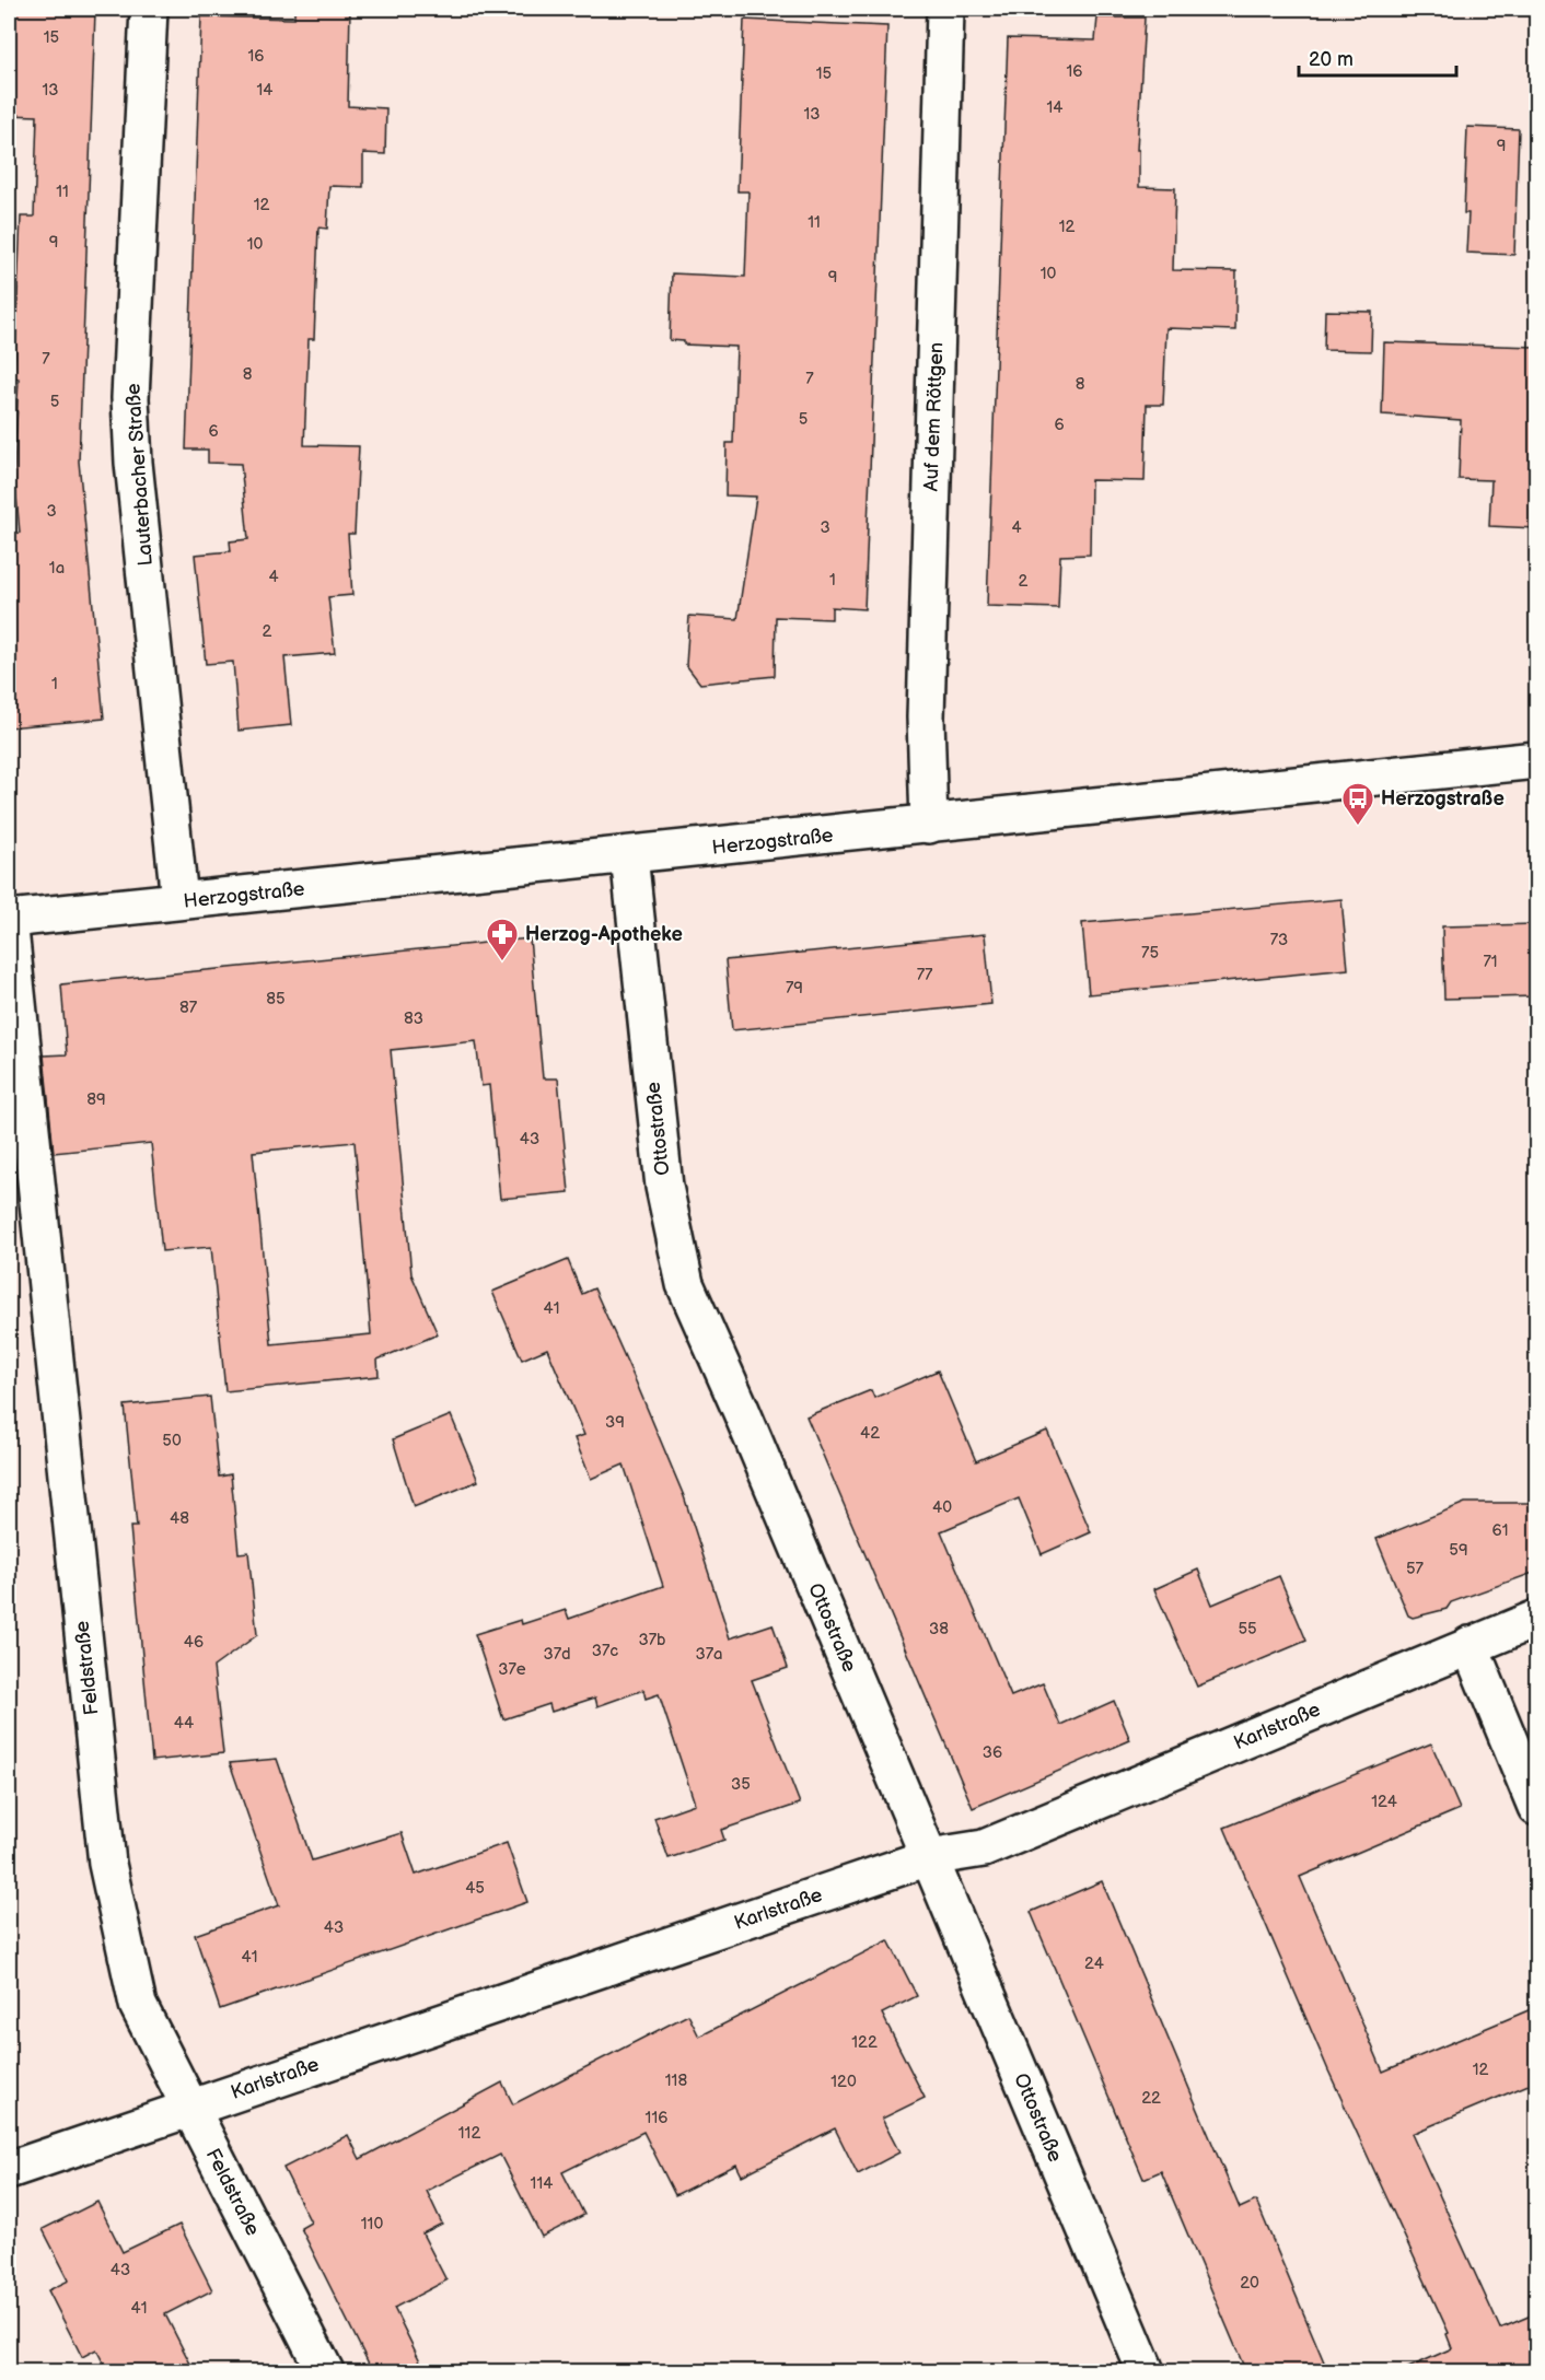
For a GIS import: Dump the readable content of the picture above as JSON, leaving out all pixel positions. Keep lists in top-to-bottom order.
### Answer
{
  "streets": {
    "street": [
      "Auf dem Röttgen",
      "Lauterbacher Straße",
      "Herzogstraße",
      "Ottostraße",
      "Feldstraße",
      "Karlstraße"
    ]
  },
  "crossings": [
    ["Auf dem Röttgen", "Herzogstraße"],
    ["Lauterbacher Straße", "Herzogstraße"],
    ["Herzogstraße", "Ottostraße"],
    ["Herzogstraße", "Feldstraße"],
    ["Ottostraße", "Karlstraße"],
    ["Feldstraße", "Karlstraße"]
  ],
  "places": {
    "bus stop": ["Herzogstraße"],
    "pharmacy": ["Herzog-Apotheke"]
  },
  "house_numbers": [
    "15",
    "16",
    "16",
    "15",
    "13",
    "14",
    "14",
    "13",
    "9",
    "11",
    "12",
    "11",
    "12",
    "9",
    "10",
    "10",
    "9",
    "7",
    "8",
    "7",
    "8",
    "5",
    "5",
    "6",
    "6",
    "3",
    "3",
    "4",
    "1a",
    "4",
    "1",
    "2",
    "2",
    "1",
    "73",
    "75",
    "71",
    "77",
    "79",
    "85",
    "87",
    "83",
    "89",
    "43",
    "41",
    "39",
    "42",
    "50",
    "40",
    "48",
    "61",
    "59",
    "57",
    "38",
    "55",
    "37b",
    "46",
    "37c",
    "37d",
    "37a",
    "37e",
    "44",
    "36",
    "35",
    "124",
    "45",
    "43",
    "41",
    "24",
    "122",
    "12",
    "118",
    "120",
    "22",
    "116",
    "112",
    "114",
    "110",
    "43",
    "20",
    "41"
  ],
  "scale_bar": "20 m"
}
